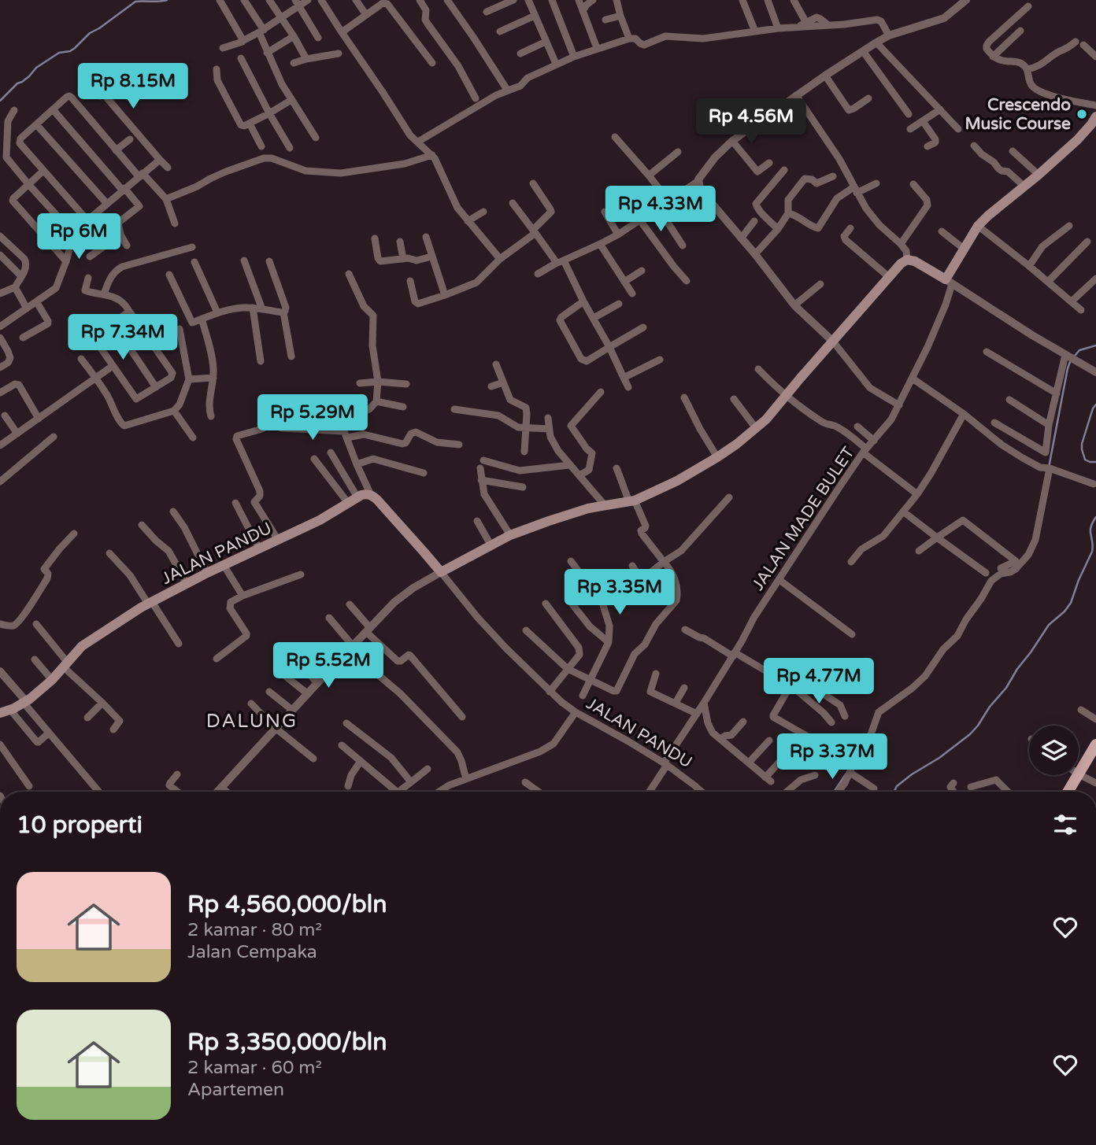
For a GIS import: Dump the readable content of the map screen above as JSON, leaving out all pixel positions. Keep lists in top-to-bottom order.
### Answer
{
  "streets": {
    "main road": ["JALAN PANDU"],
    "street": ["JALAN MADE BULET"]
  },
  "crossings": [
    ["JALAN MADE BULET", "JALAN PANDU"]
  ],
  "districts": ["DALUNG"],
  "places": ["Crescendo Music Course"],
  "page": {
    "price": [
      "Rp 8.15M",
      "Rp 4.56M",
      "Rp 4.33M",
      "Rp 6M",
      "Rp 7.34M",
      "Rp 5.29M",
      "Rp 3.35M",
      "Rp 5.52M",
      "Rp 4.77M",
      "Rp 3.37M"
    ],
    "heading": "10 properti",
    "list": [
      {
        "name": "Rp 4,560,000/bln",
        "note": "2 kamar · 80 m² · Jalan Cempaka"
      },
      {
        "name": "Rp 3,350,000/bln",
        "note": "2 kamar · 60 m² · Apartemen"
      }
    ]
  }
}
